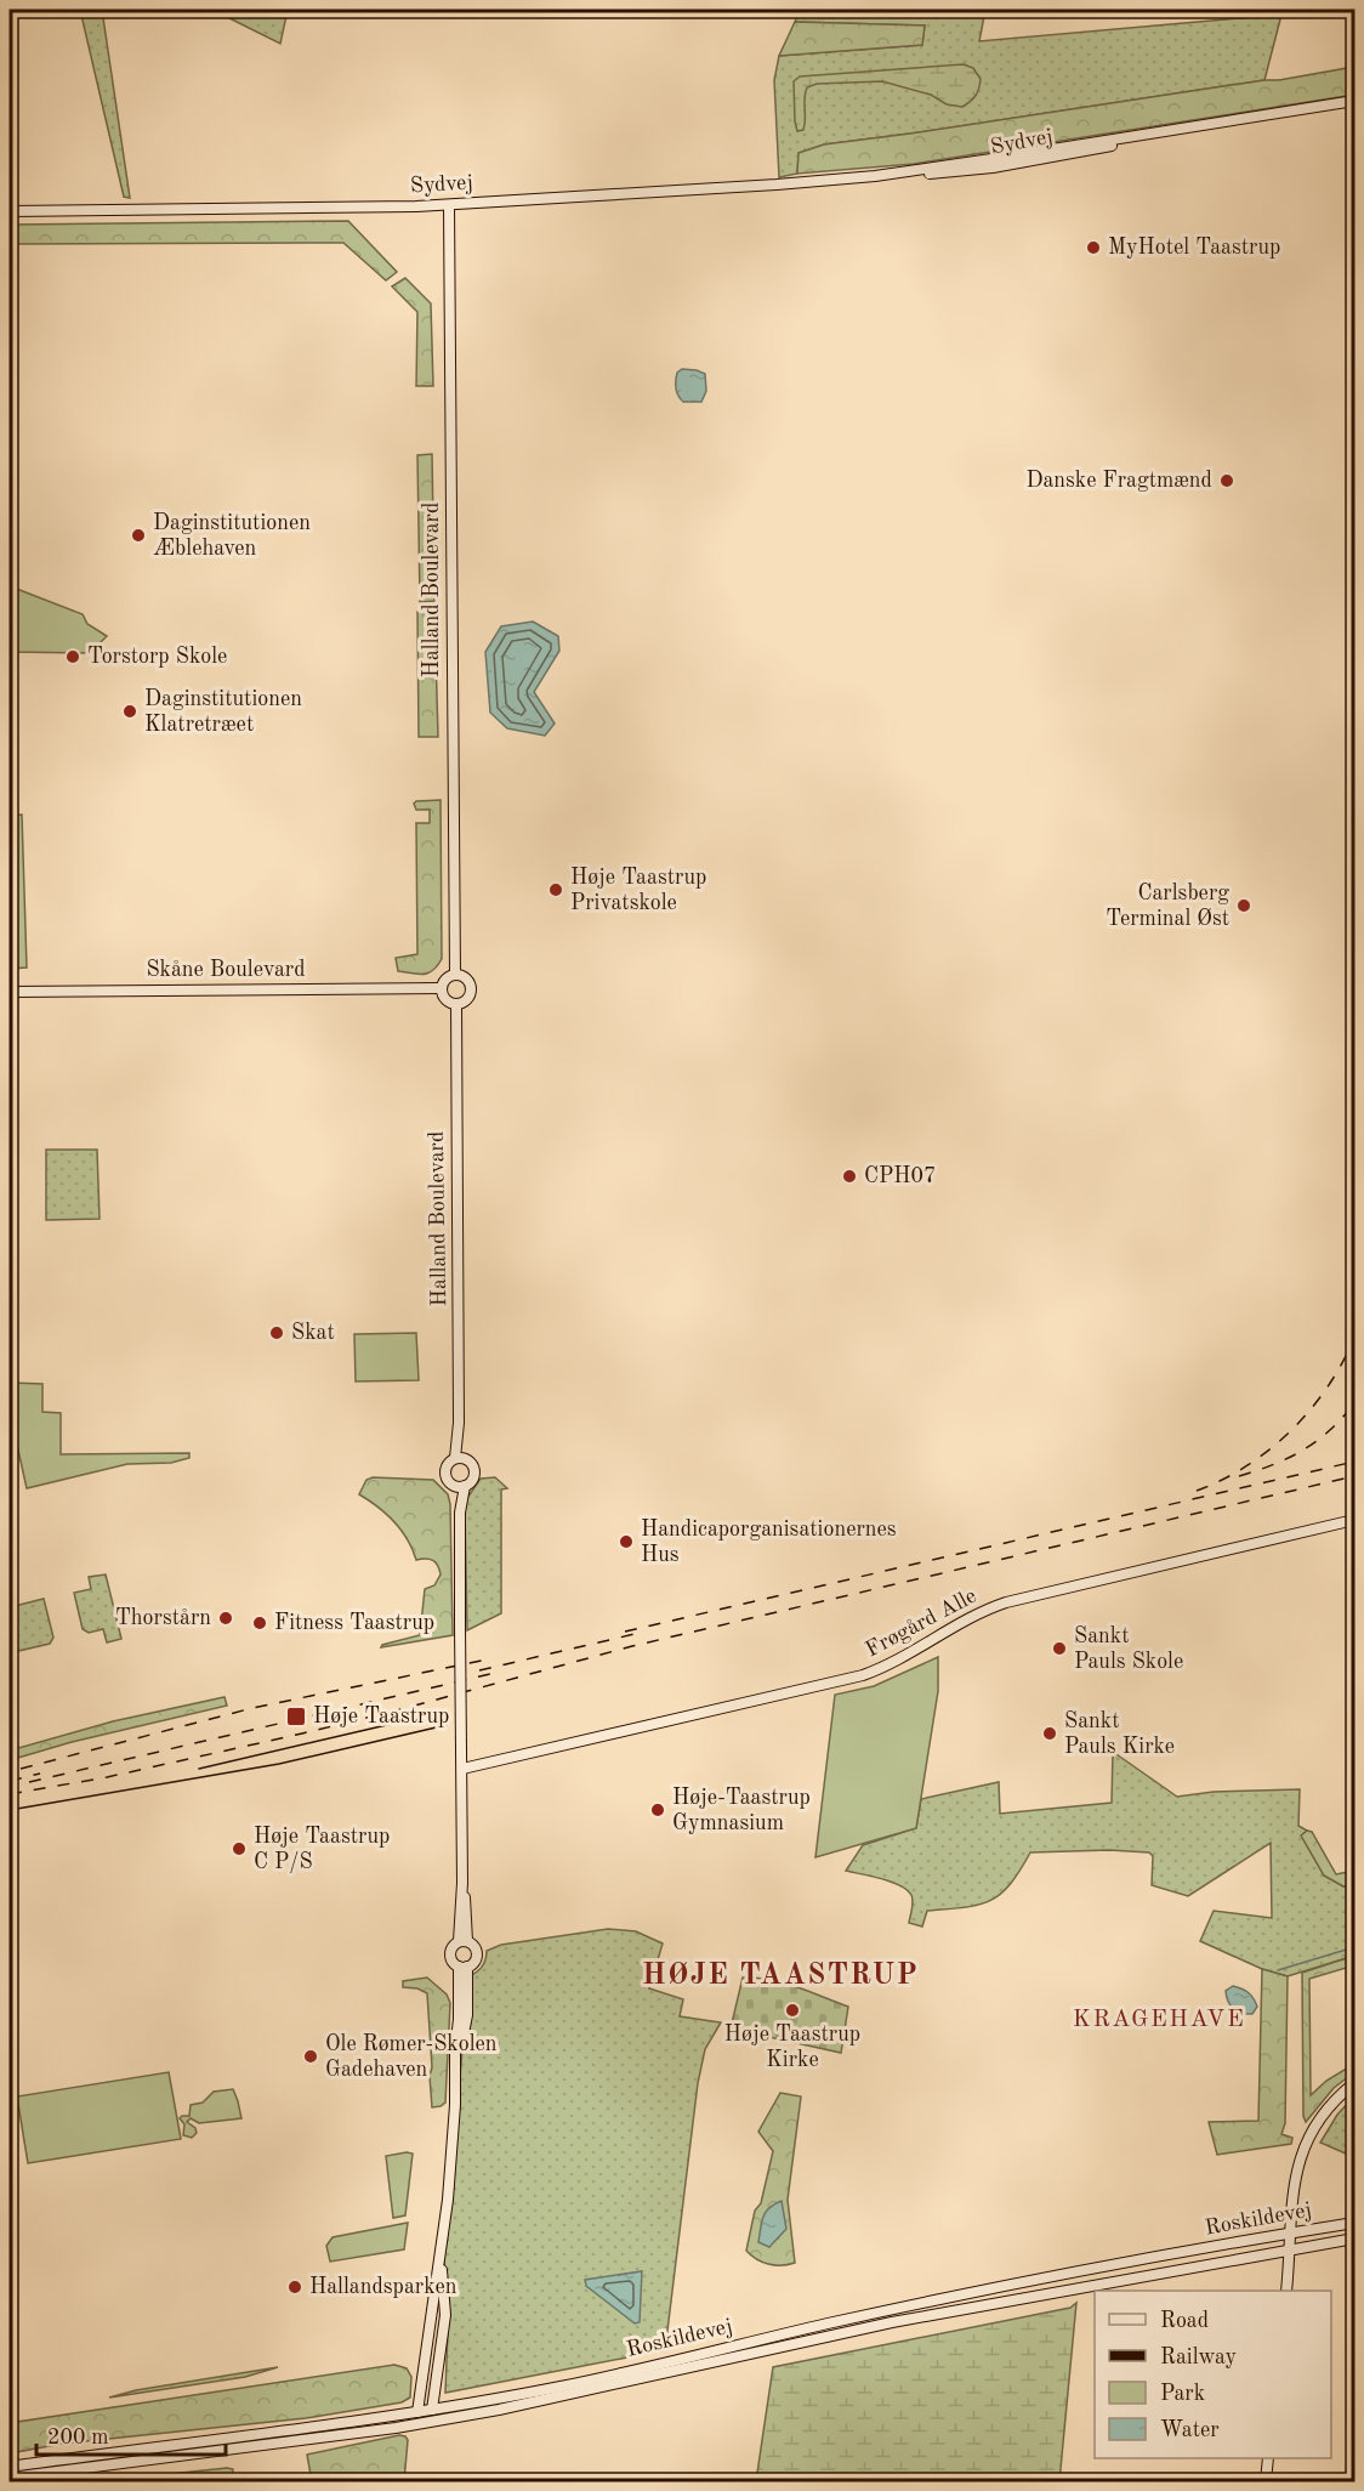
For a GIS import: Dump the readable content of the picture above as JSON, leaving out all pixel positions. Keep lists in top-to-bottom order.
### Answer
{
  "streets": {
    "street": [
      "Sydvej",
      "Halland Boulevard",
      "Skåne Boulevard",
      "Frøgård Alle",
      "Roskildevej"
    ]
  },
  "crossings": [
    ["Sydvej", "Halland Boulevard"],
    ["Halland Boulevard", "Skåne Boulevard"]
  ],
  "districts": ["HØJE TAASTRUP", "KRAGEHAVE"],
  "places": {
    "other": [
      "MyHotel Taastrup",
      "Danske Fragtmænd",
      "Daginstitutionen Æblehaven",
      "Torstorp Skole",
      "Daginstitutionen Klatretræet",
      "Høje Taastrup Privatskole",
      "Carlsberg Terminal Øst",
      "CPH07",
      "Skat",
      "Handicaporganisationernes Hus",
      "Thorstårn",
      "Fitness Taastrup",
      "Sankt Pauls Skole",
      "Sankt Pauls Kirke",
      "Høje-Taastrup Gymnasium",
      "Høje Taastrup C P/S",
      "Høje Taastrup Kirke",
      "Ole Rømer-Skolen Gadehaven",
      "Hallandsparken"
    ],
    "transit": ["Høje Taastrup"]
  },
  "legend": [
    "Road",
    "Railway",
    "Park",
    "Water"
  ],
  "scale_bar": "200 m"
}
